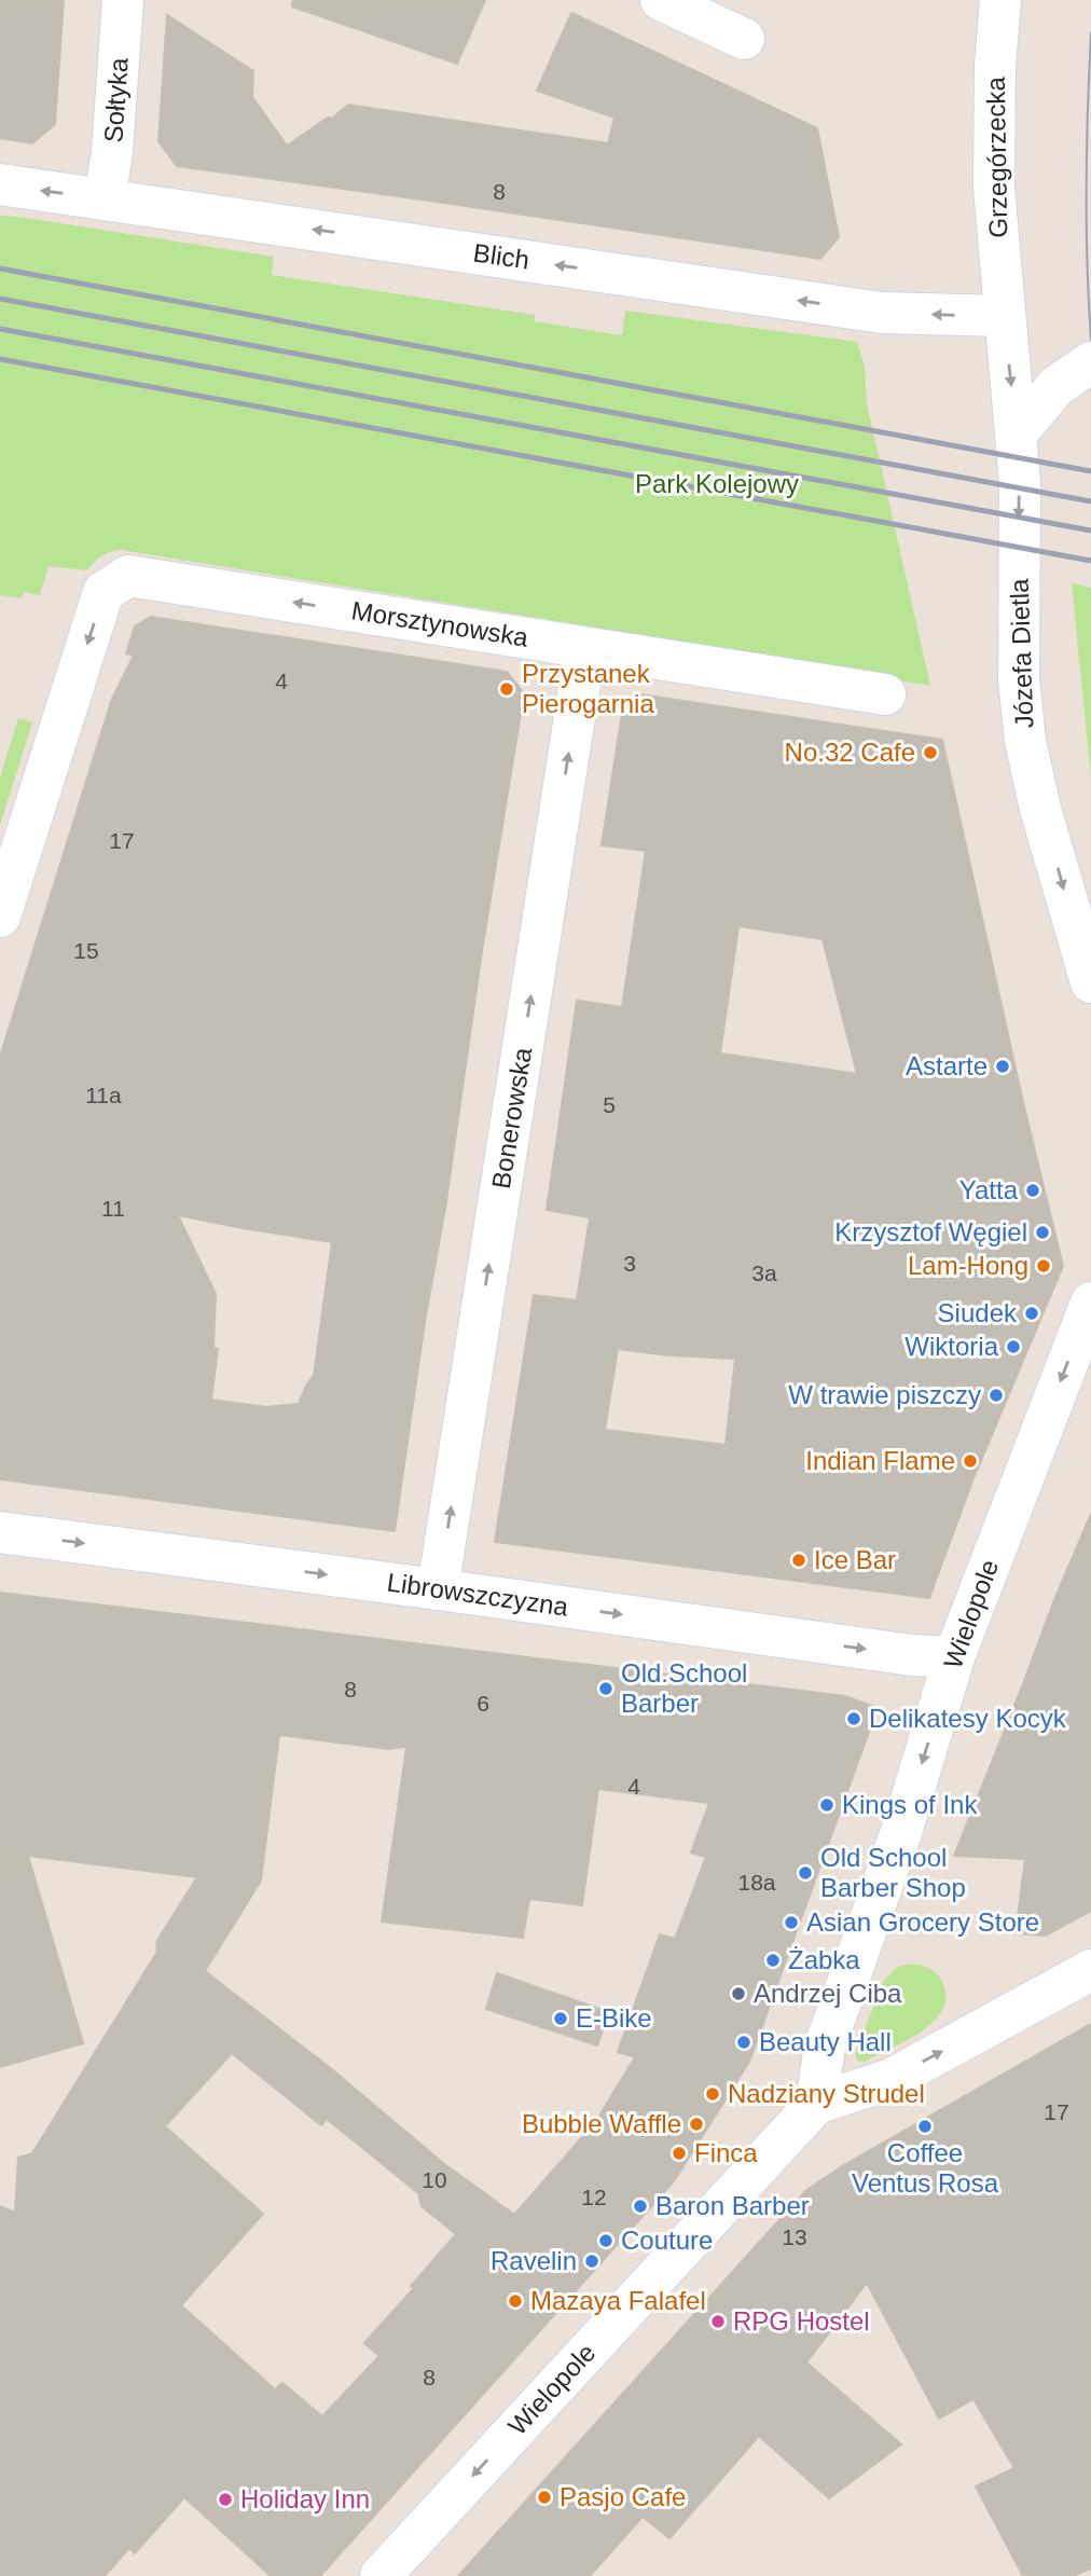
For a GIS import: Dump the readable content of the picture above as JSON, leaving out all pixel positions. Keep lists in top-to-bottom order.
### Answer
{
  "streets": {
    "street": [
      "Sołtyka",
      "Grzegórzecka",
      "Blich",
      "Morsztynowska",
      "Józefa Dietla",
      "Bonerowska",
      "Librowszczyzna",
      "Wielopole"
    ]
  },
  "crossings": [
    ["Sołtyka", "Blich"],
    ["Grzegórzecka", "Blich"],
    ["Grzegórzecka", "Józefa Dietla"],
    ["Blich", "Józefa Dietla"],
    ["Morsztynowska", "Bonerowska"],
    ["Bonerowska", "Librowszczyzna"],
    ["Librowszczyzna", "Wielopole"]
  ],
  "one_way": [
    "Blich",
    "Józefa Dietla",
    "Bonerowska",
    "Librowszczyzna"
  ],
  "parks": ["Park Kolejowy"],
  "places": [
    "Przystanek Pierogarnia",
    "No.32 Cafe",
    "Astarte",
    "Yatta",
    "Krzysztof Węgiel",
    "Lam-Hong",
    "Siudek",
    "Wiktoria",
    "W trawie piszczy",
    "Indian Flame",
    "Ice Bar",
    "Old.School Barber",
    "Delikatesy Kocyk",
    "Kings of Ink",
    "Old School Barber Shop",
    "Asian Grocery Store",
    "Żabka",
    "Andrzej Ciba",
    "E-Bike",
    "Beauty Hall",
    "Nadziany Strudel",
    "Bubble Waffle",
    "Coffee Ventus Rosa",
    "Finca",
    "Baron Barber",
    "Couture",
    "Ravelin",
    "Mazaya Falafel",
    "RPG Hostel",
    "Pasjo Cafe",
    "Holiday Inn"
  ],
  "house_numbers": [
    "8",
    "4",
    "17",
    "15",
    "11a",
    "5",
    "11",
    "3",
    "3a",
    "8",
    "6",
    "4",
    "18a",
    "17",
    "10",
    "12",
    "13",
    "8"
  ]
}
